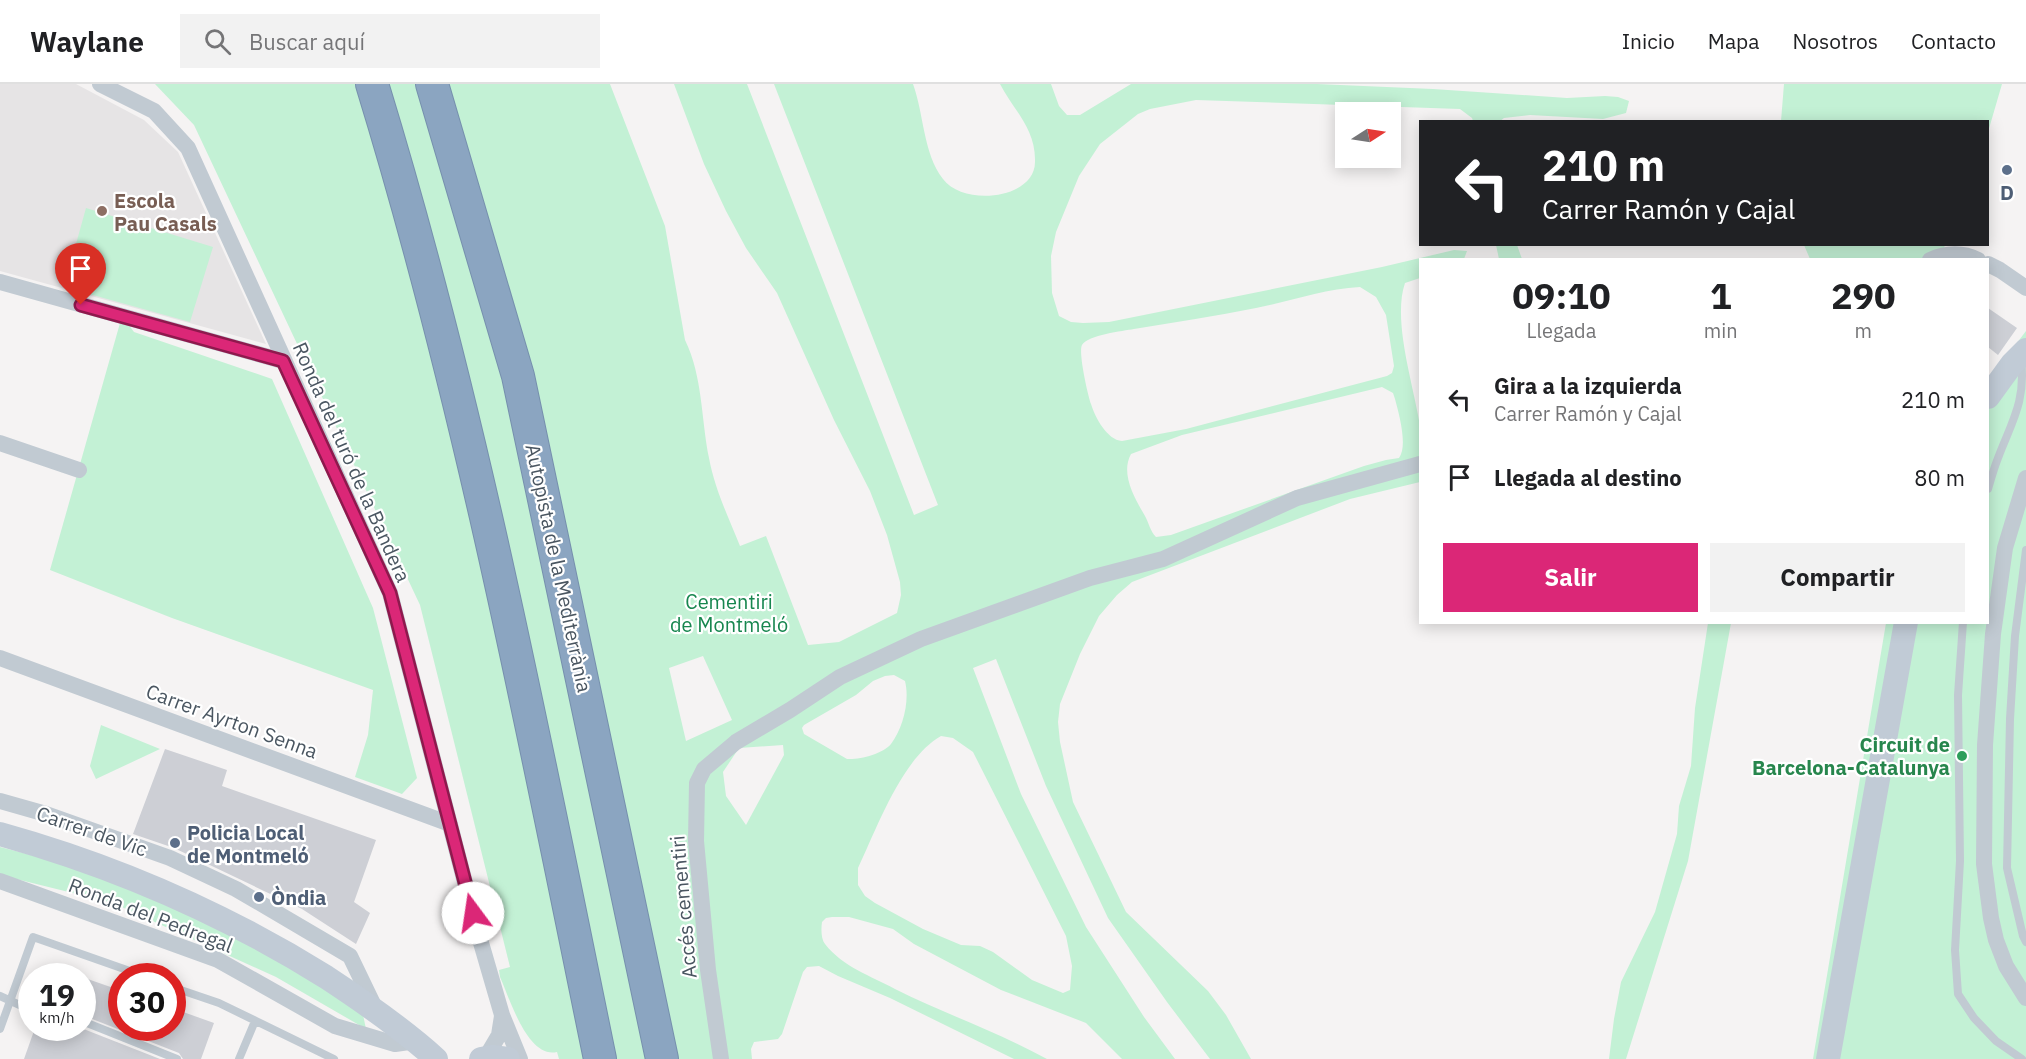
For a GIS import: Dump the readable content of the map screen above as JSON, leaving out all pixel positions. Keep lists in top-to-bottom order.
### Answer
{
  "streets": {
    "highway": ["Autopista de la Mediterrània"],
    "street": [
      "Ronda del turó de la Bandera",
      "Carrer Ayrton Senna",
      "Carrer de Vic",
      "Accés cementiri",
      "Ronda del Pedregal"
    ]
  },
  "crossings": [
    ["Ronda del turó de la Bandera", "Carrer Ayrton Senna"],
    ["Carrer de Vic", "Ronda del Pedregal"]
  ],
  "parks": ["Cementiri de Montmeló"],
  "places": [
    "D",
    "Escola Pau Casals",
    "Circuit de Barcelona-Catalunya",
    "Policia Local de Montmeló",
    "Òndia"
  ],
  "north": "right",
  "page": {
    "header": "Waylane",
    "search": "Buscar aquí",
    "nav": [
      "Inicio",
      "Mapa",
      "Nosotros",
      "Contacto"
    ],
    "turn": ["210 m", "Carrer Ramón y Cajal"],
    "eta": [
      "09:10",
      "Llegada",
      "1",
      "min",
      "290",
      "m"
    ],
    "list": [
      {
        "name": "Gira a la izquierda",
        "note": "Carrer Ramón y Cajal",
        "value": "210 m"
      },
      {
        "name": "Llegada al destino",
        "value": "80 m"
      }
    ],
    "buttons": ["Salir", "Compartir"],
    "speed": "19 km/h",
    "limit": "30"
  }
}
